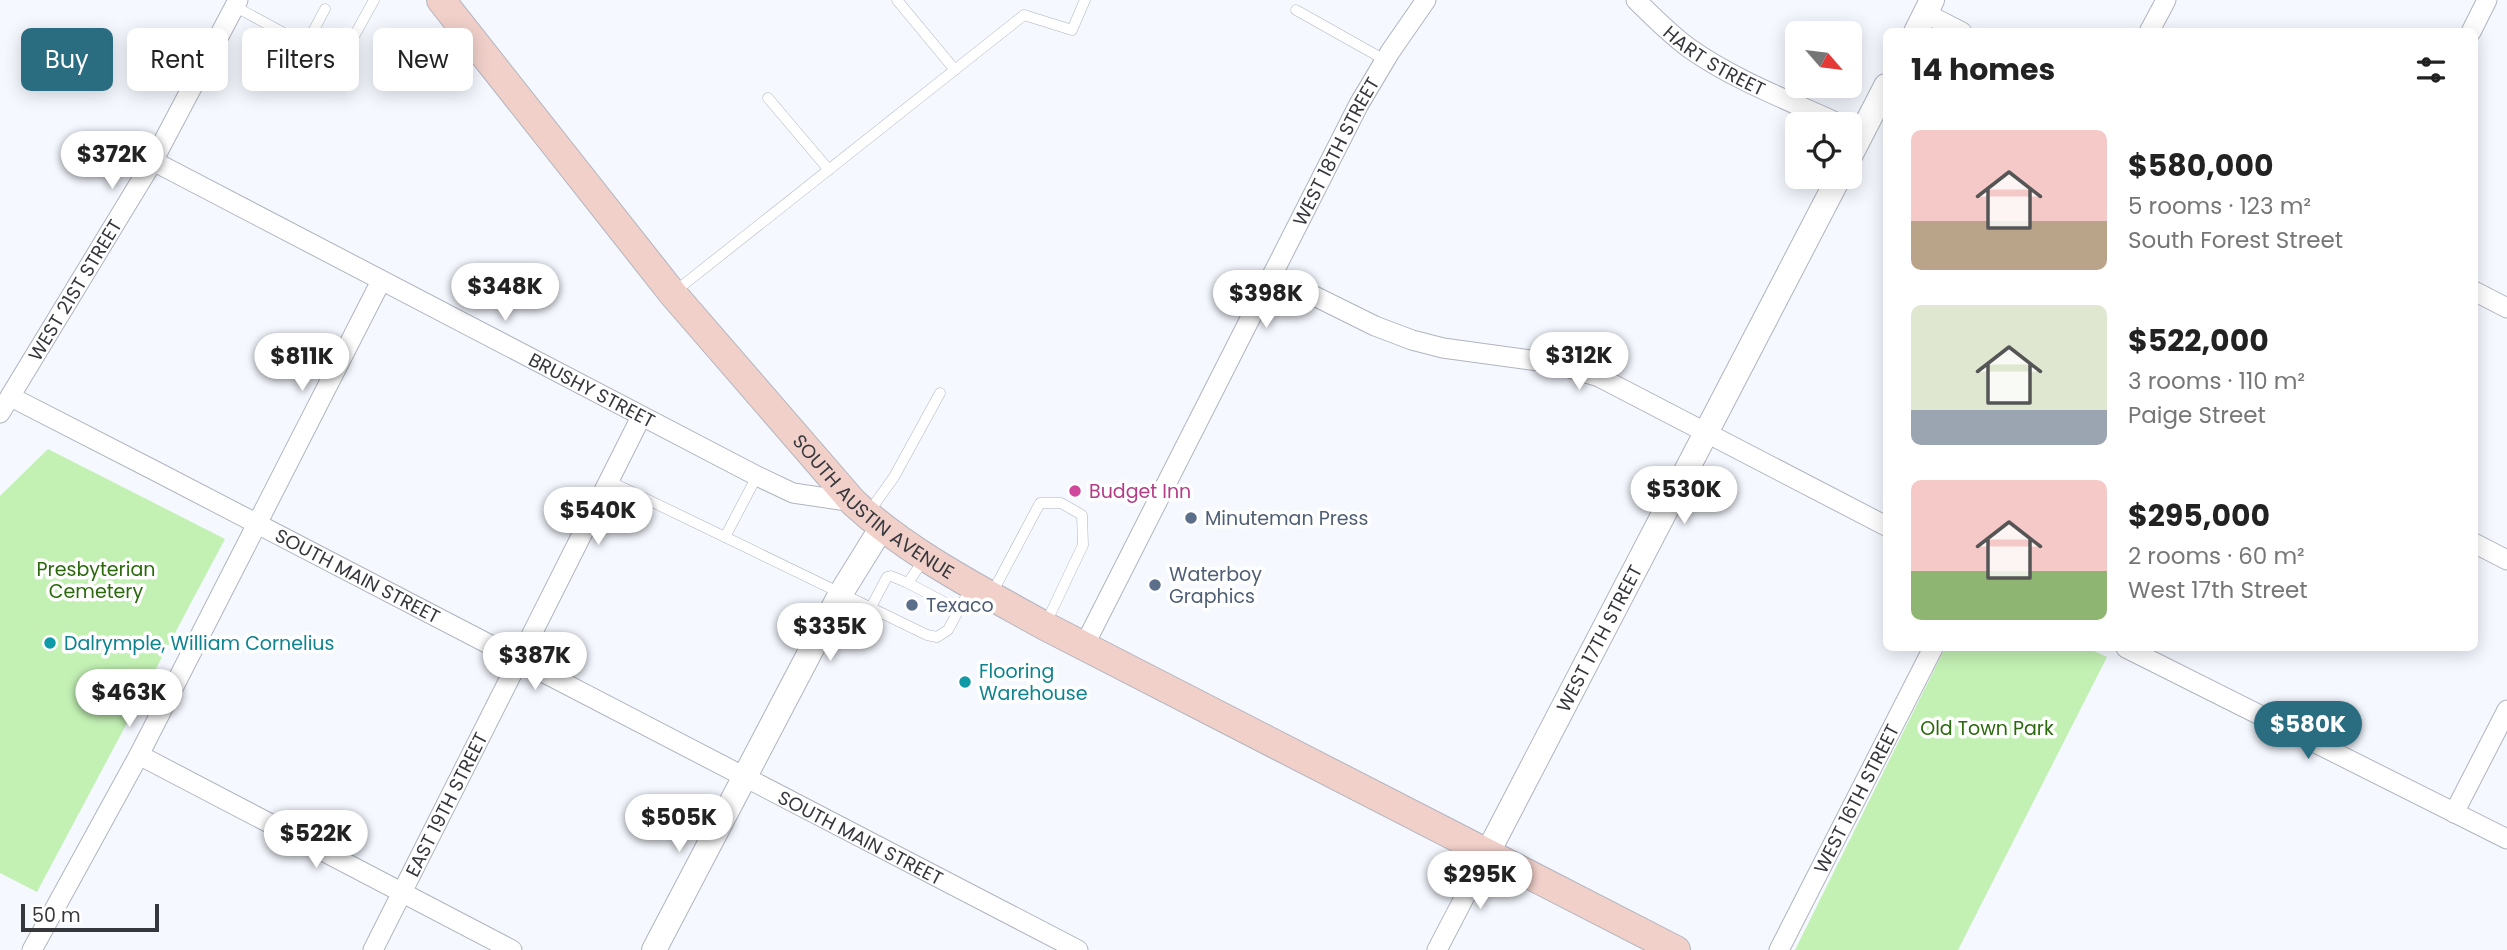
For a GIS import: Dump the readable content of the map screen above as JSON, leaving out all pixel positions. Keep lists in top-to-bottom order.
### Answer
{
  "streets": {
    "main road": ["SOUTH AUSTIN AVENUE"],
    "street": [
      "HART STREET",
      "WEST 18TH STREET",
      "WEST 21ST STREET",
      "BRUSHY STREET",
      "SOUTH MAIN STREET",
      "WEST 17TH STREET",
      "WEST 16TH STREET",
      "EAST 19TH STREET"
    ]
  },
  "crossings": [
    ["WEST 18TH STREET", "SOUTH AUSTIN AVENUE"],
    ["WEST 21ST STREET", "BRUSHY STREET"],
    ["WEST 21ST STREET", "SOUTH MAIN STREET"],
    ["BRUSHY STREET", "SOUTH AUSTIN AVENUE"],
    ["BRUSHY STREET", "EAST 19TH STREET"],
    ["SOUTH AUSTIN AVENUE", "WEST 17TH STREET"],
    ["SOUTH MAIN STREET", "EAST 19TH STREET"]
  ],
  "parks": ["Presbyterian Cemetery", "Old Town Park"],
  "places": [
    "Budget Inn",
    "Minuteman Press",
    "Waterboy Graphics",
    "Texaco",
    "Dalrymple, William Cornelius",
    "Flooring Warehouse"
  ],
  "scale_bar": "50 m",
  "north": "bottom right",
  "page": {
    "chip": [
      "Buy",
      "Rent",
      "Filters",
      "New"
    ],
    "heading": "14 homes",
    "list": [
      {
        "name": "$580,000",
        "note": "5 rooms · 123 m² · South Forest Street"
      },
      {
        "name": "$522,000",
        "note": "3 rooms · 110 m² · Paige Street"
      },
      {
        "name": "$295,000",
        "note": "2 rooms · 60 m² · West 17th Street"
      }
    ],
    "price": [
      "$372K",
      "$348K",
      "$398K",
      "$312K",
      "$811K",
      "$530K",
      "$540K",
      "$335K",
      "$387K",
      "$463K",
      "$580K",
      "$505K",
      "$522K",
      "$295K"
    ],
    "scale": "50 m"
  }
}
